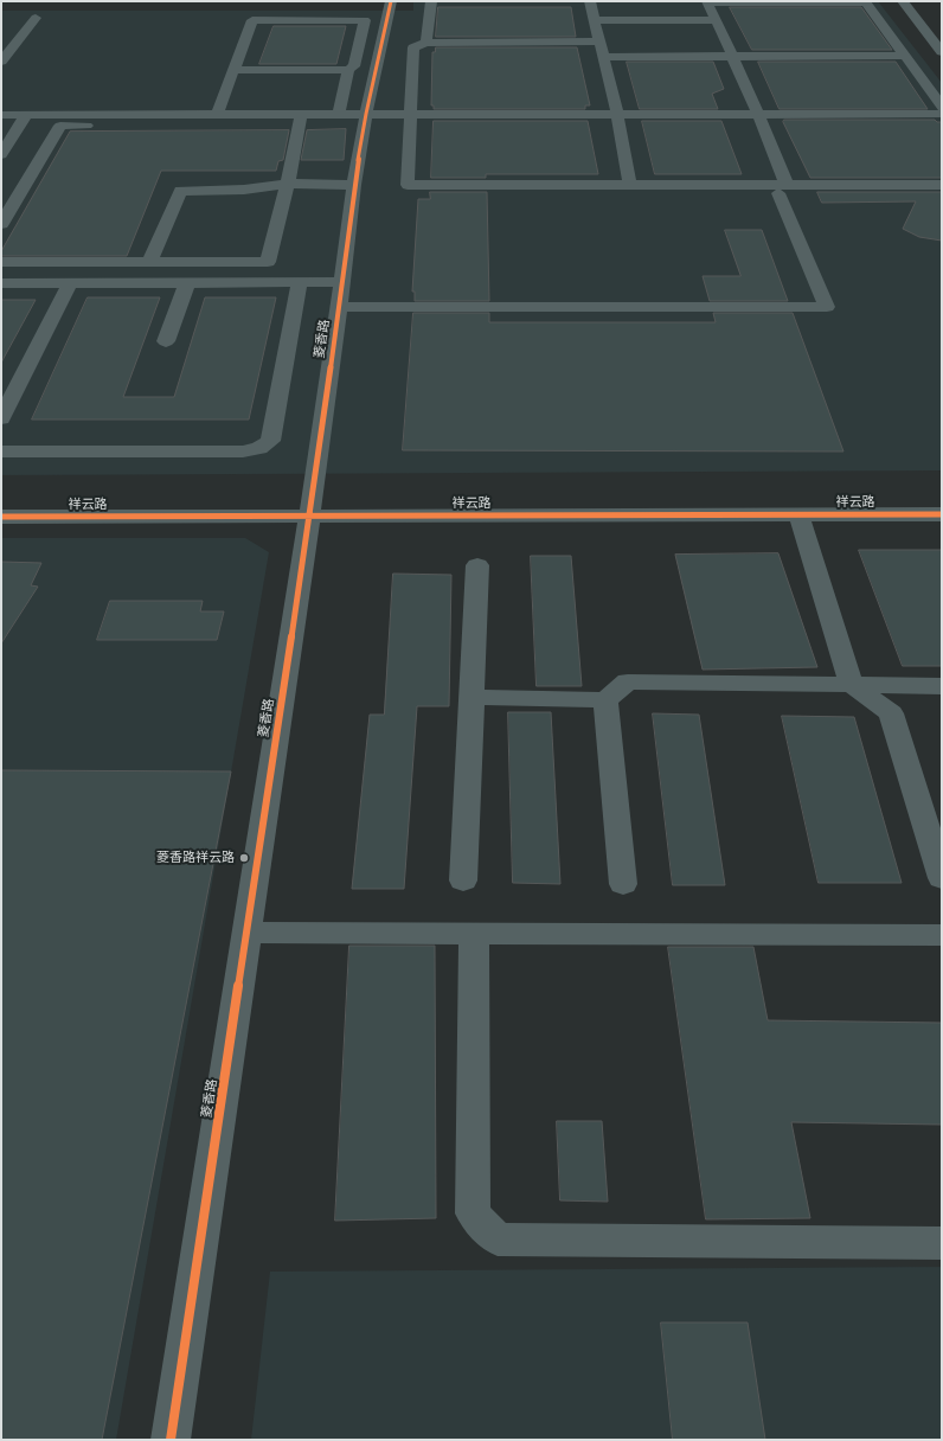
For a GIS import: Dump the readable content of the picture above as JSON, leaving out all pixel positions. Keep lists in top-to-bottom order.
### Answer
{
  "streets": {
    "street": ["菱香路", "祥云路"]
  },
  "crossings": [
    ["菱香路", "祥云路"]
  ],
  "places": ["菱香路祥云路"]
}
